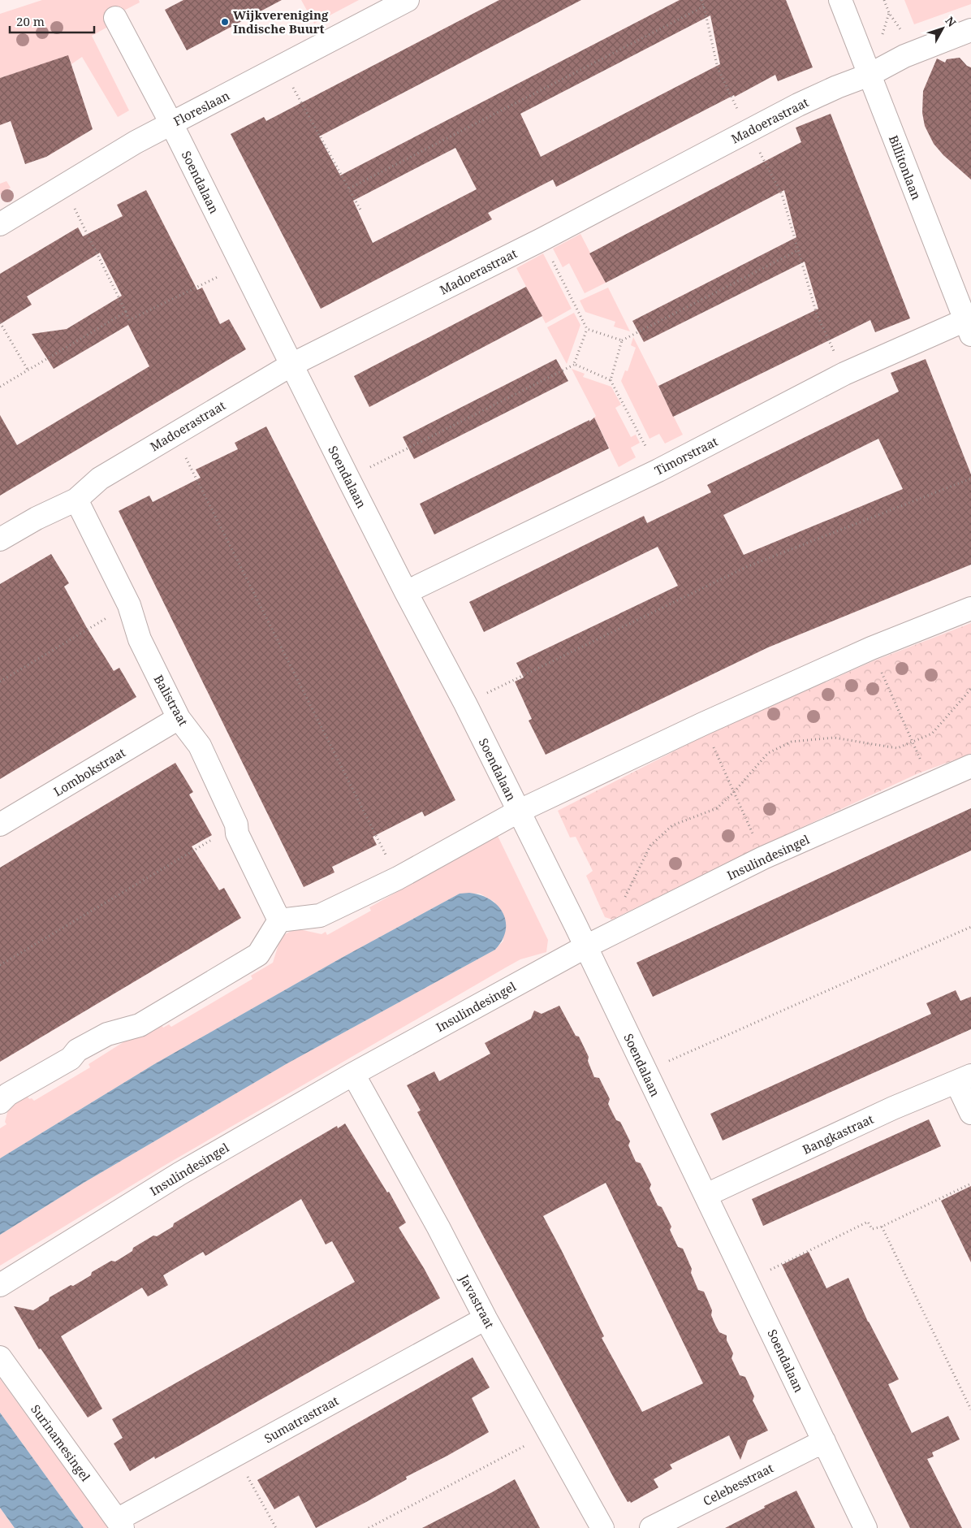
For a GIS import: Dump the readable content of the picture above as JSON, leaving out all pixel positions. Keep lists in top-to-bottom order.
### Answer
{
  "streets": {
    "street": [
      "Floreslaan",
      "Madoerastraat",
      "Billitonlaan",
      "Soendalaan",
      "Timorstraat",
      "Balistraat",
      "Lombokstraat",
      "Insulindesingel",
      "Bangkastraat",
      "Javastraat",
      "Sumatrastraat",
      "Surinamesingel",
      "Celebesstraat"
    ]
  },
  "crossings": [
    ["Floreslaan", "Soendalaan"],
    ["Madoerastraat", "Billitonlaan"],
    ["Madoerastraat", "Soendalaan"],
    ["Madoerastraat", "Balistraat"],
    ["Billitonlaan", "Timorstraat"],
    ["Soendalaan", "Timorstraat"],
    ["Soendalaan", "Insulindesingel"],
    ["Soendalaan", "Bangkastraat"],
    ["Soendalaan", "Celebesstraat"],
    ["Balistraat", "Lombokstraat"],
    ["Insulindesingel", "Javastraat"],
    ["Javastraat", "Sumatrastraat"],
    ["Sumatrastraat", "Surinamesingel"]
  ],
  "places": ["Wijkvereniging Indische Buurt"],
  "scale_bar": "20 m",
  "north": "top right"
}
